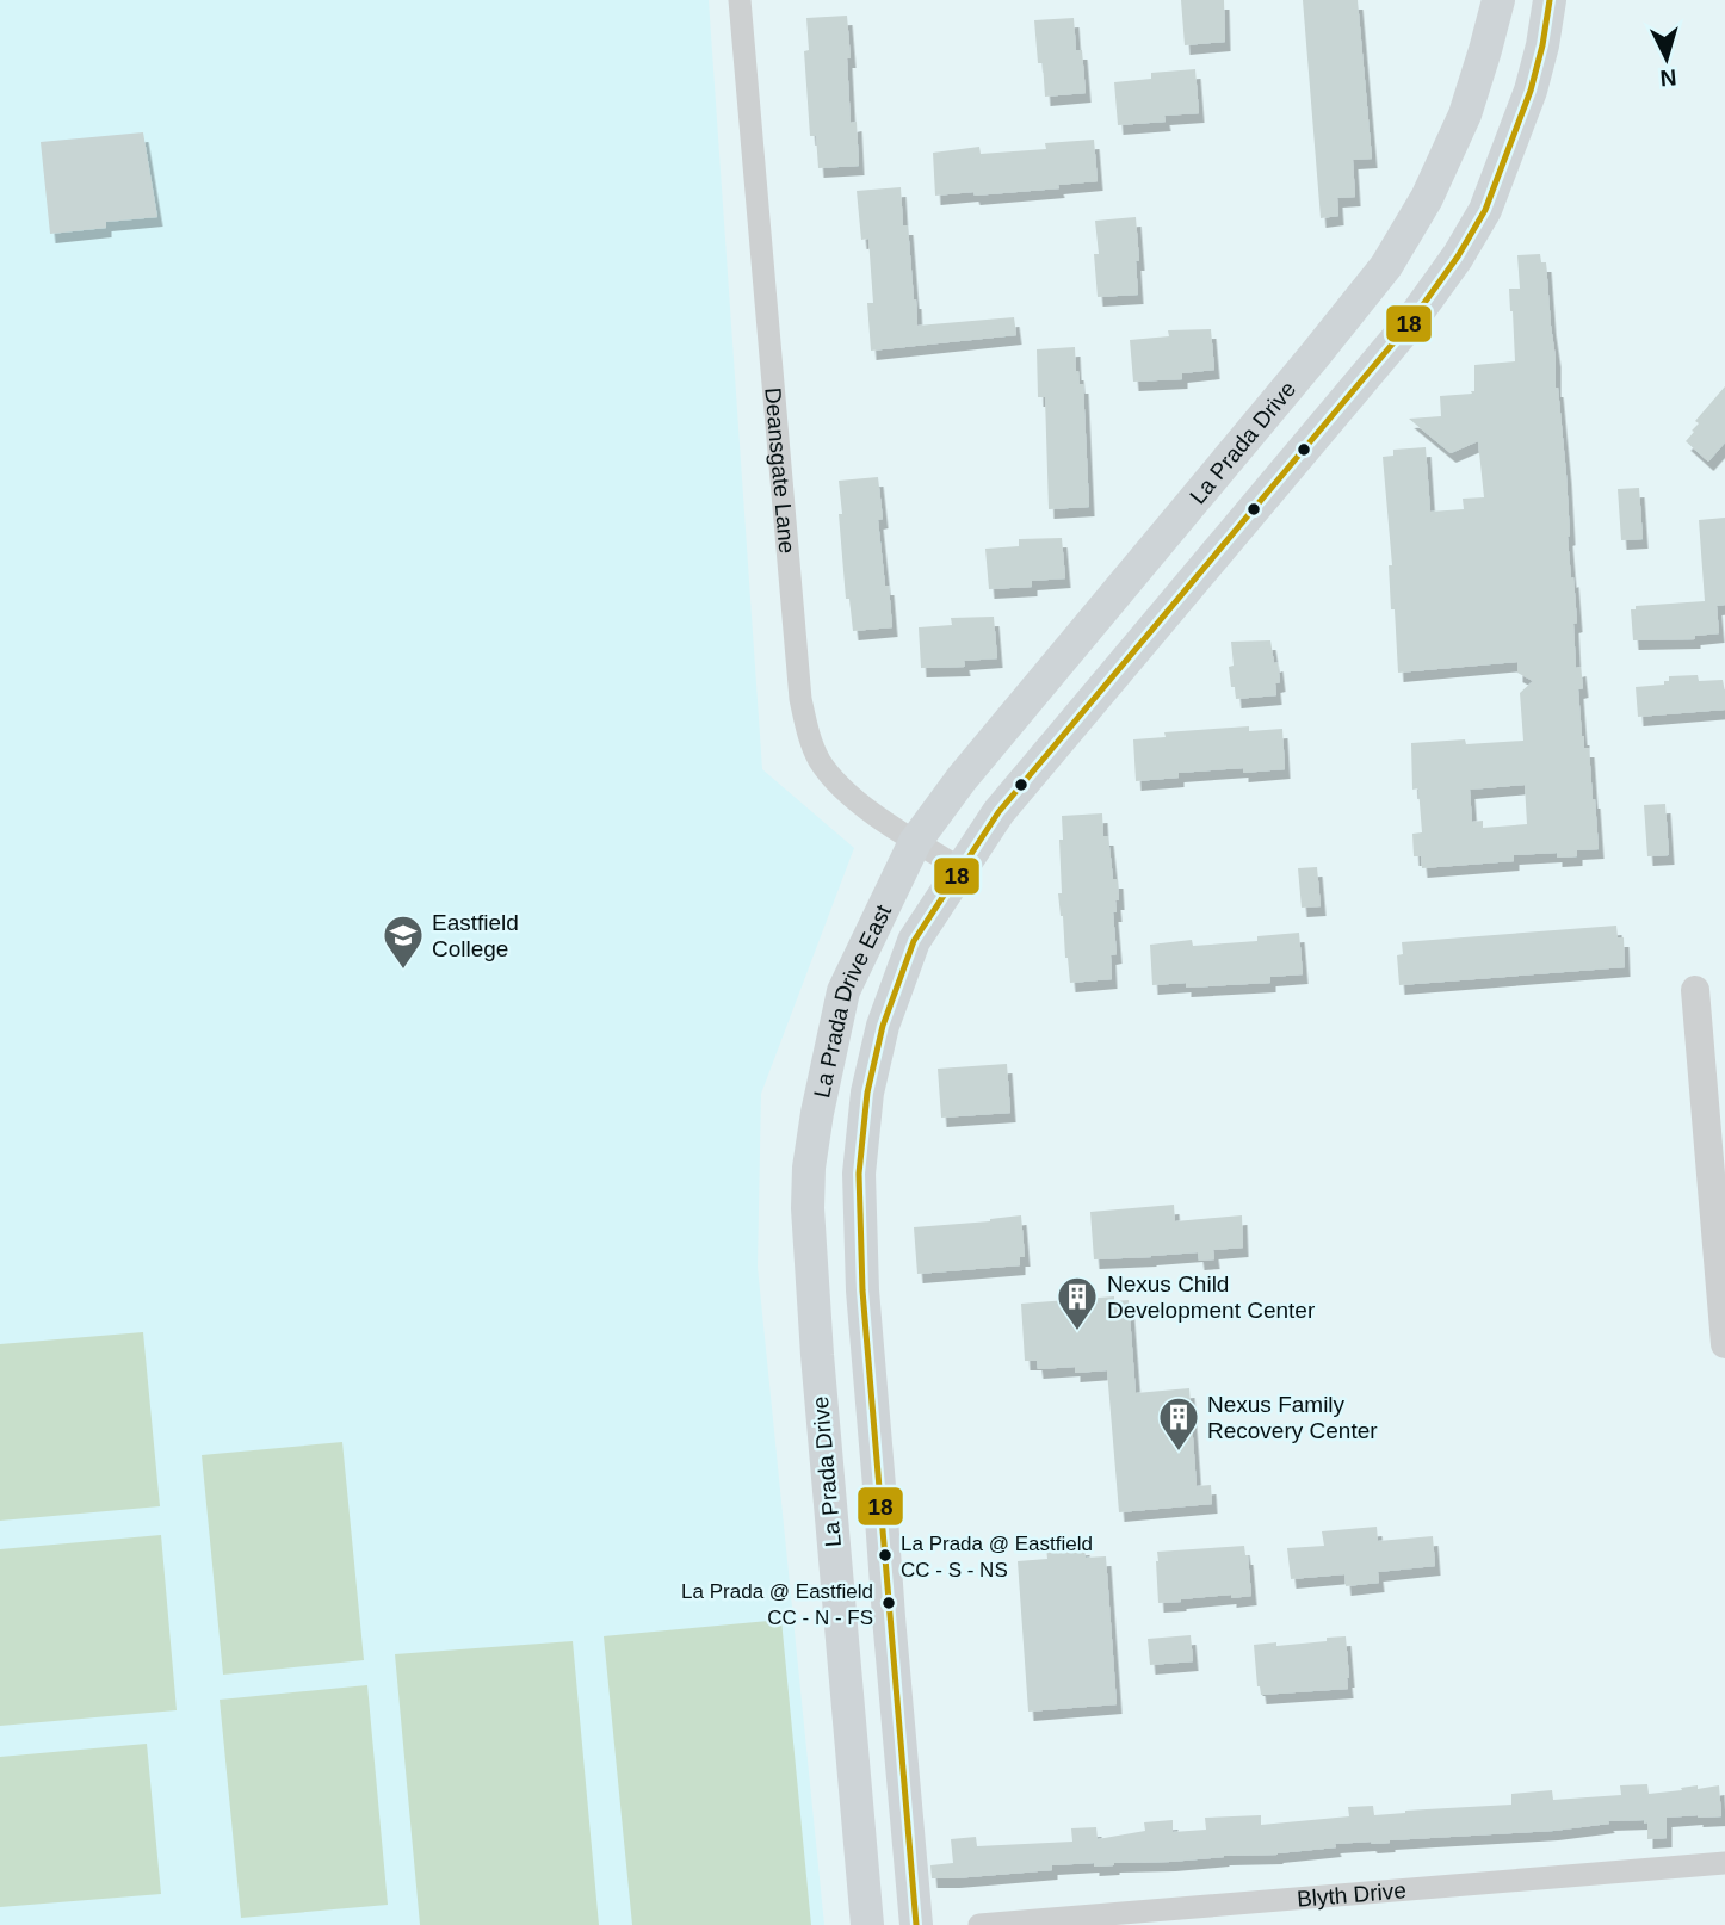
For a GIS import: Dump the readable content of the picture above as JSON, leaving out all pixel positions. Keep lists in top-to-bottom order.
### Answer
{
  "streets": {
    "main road": ["La Prada Drive", "La Prada Drive East"],
    "street": ["Deansgate Lane", "Blyth Drive"]
  },
  "crossings": [
    ["La Prada Drive", "Deansgate Lane"],
    ["La Prada Drive", "La Prada Drive East"],
    ["Deansgate Lane", "La Prada Drive East"]
  ],
  "places": {
    "school or university": ["Eastfield College"],
    "building": ["Nexus Child Development Center", "Nexus Family Recovery Center"],
    "other": ["La Prada @ Eastfield CC - S - NS", "La Prada @ Eastfield CC - N - FS"]
  },
  "lines": ["transit line 18"],
  "north": "bottom"
}
